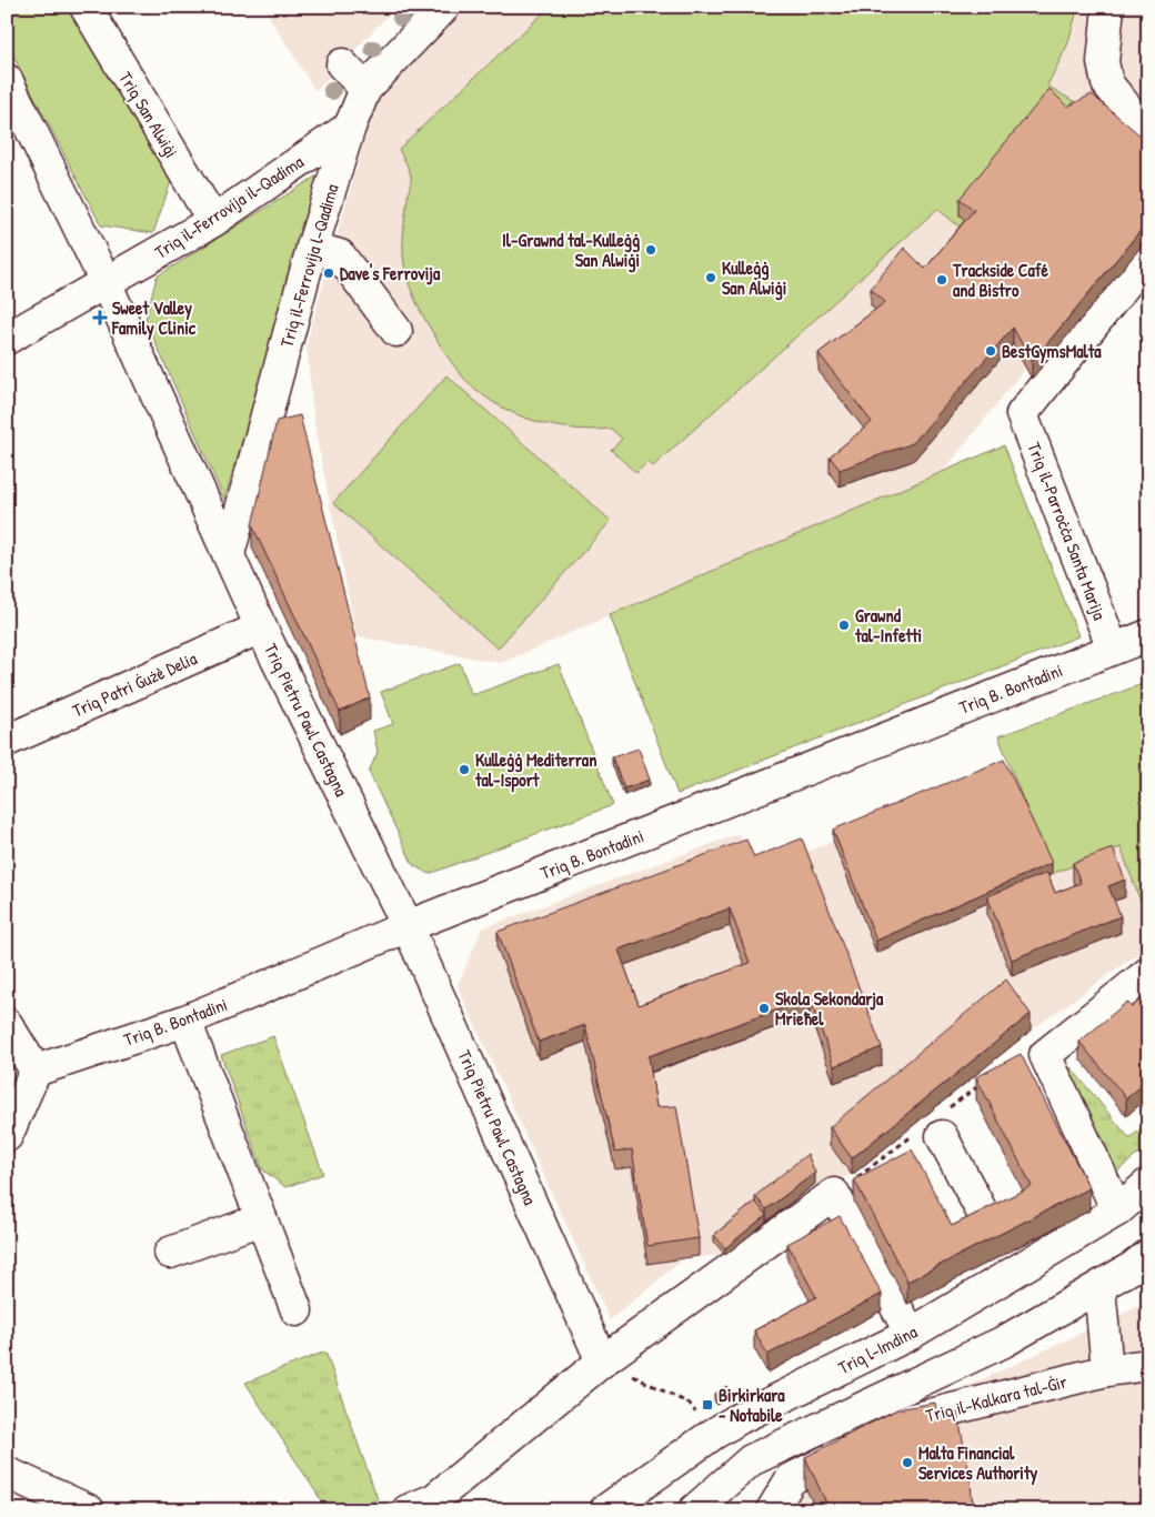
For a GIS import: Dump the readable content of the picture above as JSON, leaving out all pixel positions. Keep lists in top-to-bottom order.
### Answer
{
  "streets": {
    "street": [
      "Triq San Alwiġi",
      "Triq il-Ferrovija il-Qadima",
      "Triq il-Ferrovija l-Qadima",
      "Triq il-Parroċċa Santa Marija",
      "Triq Patri Ġużè Delia",
      "Triq B. Bontadini",
      "Triq Pietru Pawl Castagna",
      "Triq l-Imdina",
      "Triq il-Kalkara tal-Ġir"
    ]
  },
  "crossings": [
    ["Triq San Alwiġi", "Triq il-Ferrovija il-Qadima"],
    ["Triq il-Ferrovija il-Qadima", "Triq il-Ferrovija l-Qadima"],
    ["Triq il-Ferrovija il-Qadima", "Triq Pietru Pawl Castagna"],
    ["Triq il-Ferrovija l-Qadima", "Triq Pietru Pawl Castagna"],
    ["Triq il-Parroċċa Santa Marija", "Triq B. Bontadini"],
    ["Triq Patri Ġużè Delia", "Triq Pietru Pawl Castagna"],
    ["Triq B. Bontadini", "Triq Pietru Pawl Castagna"]
  ],
  "places": {
    "other": [
      "Il-Grawnd tal-Kulleġġ San Alwiġi",
      "Dave's Ferrovija",
      "Kulleġġ San Alwiġi",
      "Trackside Café and Bistro",
      "BestGymsMalta",
      "Grawnd tal-Infetti",
      "Kulleġġ Mediterran tal-Isport",
      "Skola Sekondarja Mrieħel",
      "Malta Financial Services Authority"
    ],
    "health": ["Sweet Valley Family Clinic"],
    "transit": ["Birkirkara - Notabile"]
  }
}
